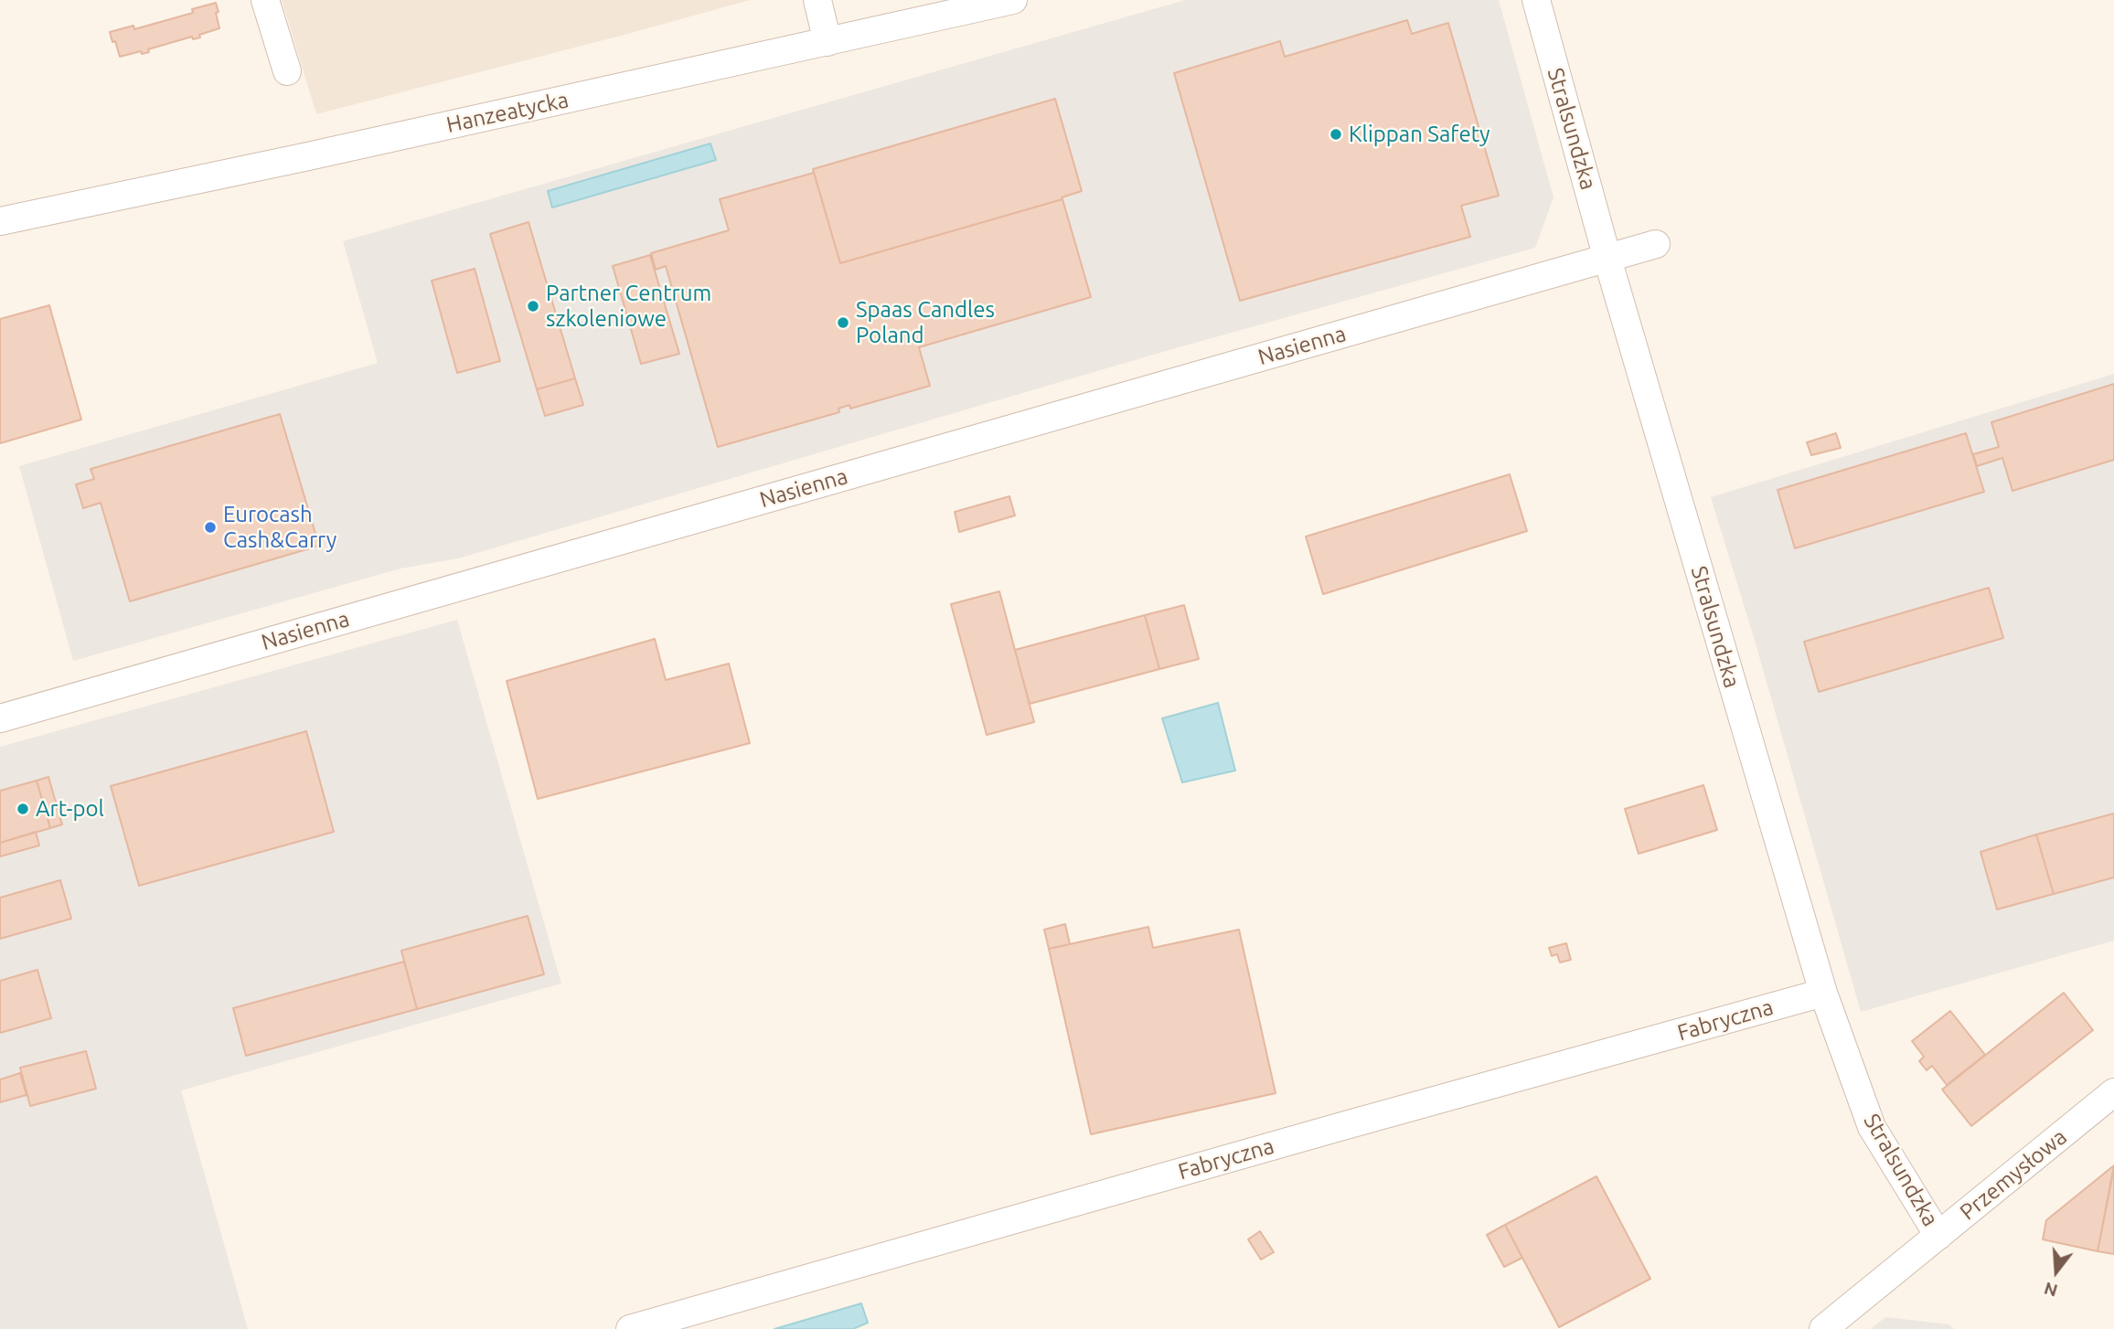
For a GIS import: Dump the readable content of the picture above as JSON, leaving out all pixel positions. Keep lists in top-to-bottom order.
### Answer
{
  "streets": {
    "street": [
      "Hanzeatycka",
      "Stralsundzka",
      "Nasienna",
      "Fabryczna",
      "Przemysłowa"
    ]
  },
  "crossings": [
    ["Stralsundzka", "Nasienna"],
    ["Stralsundzka", "Fabryczna"],
    ["Stralsundzka", "Przemysłowa"]
  ],
  "places": [
    "Klippan Safety",
    "Partner Centrum szkoleniowe",
    "Spaas Candles Poland",
    "Eurocash Cash&Carry",
    "Art-pol"
  ],
  "north": "bottom"
}
